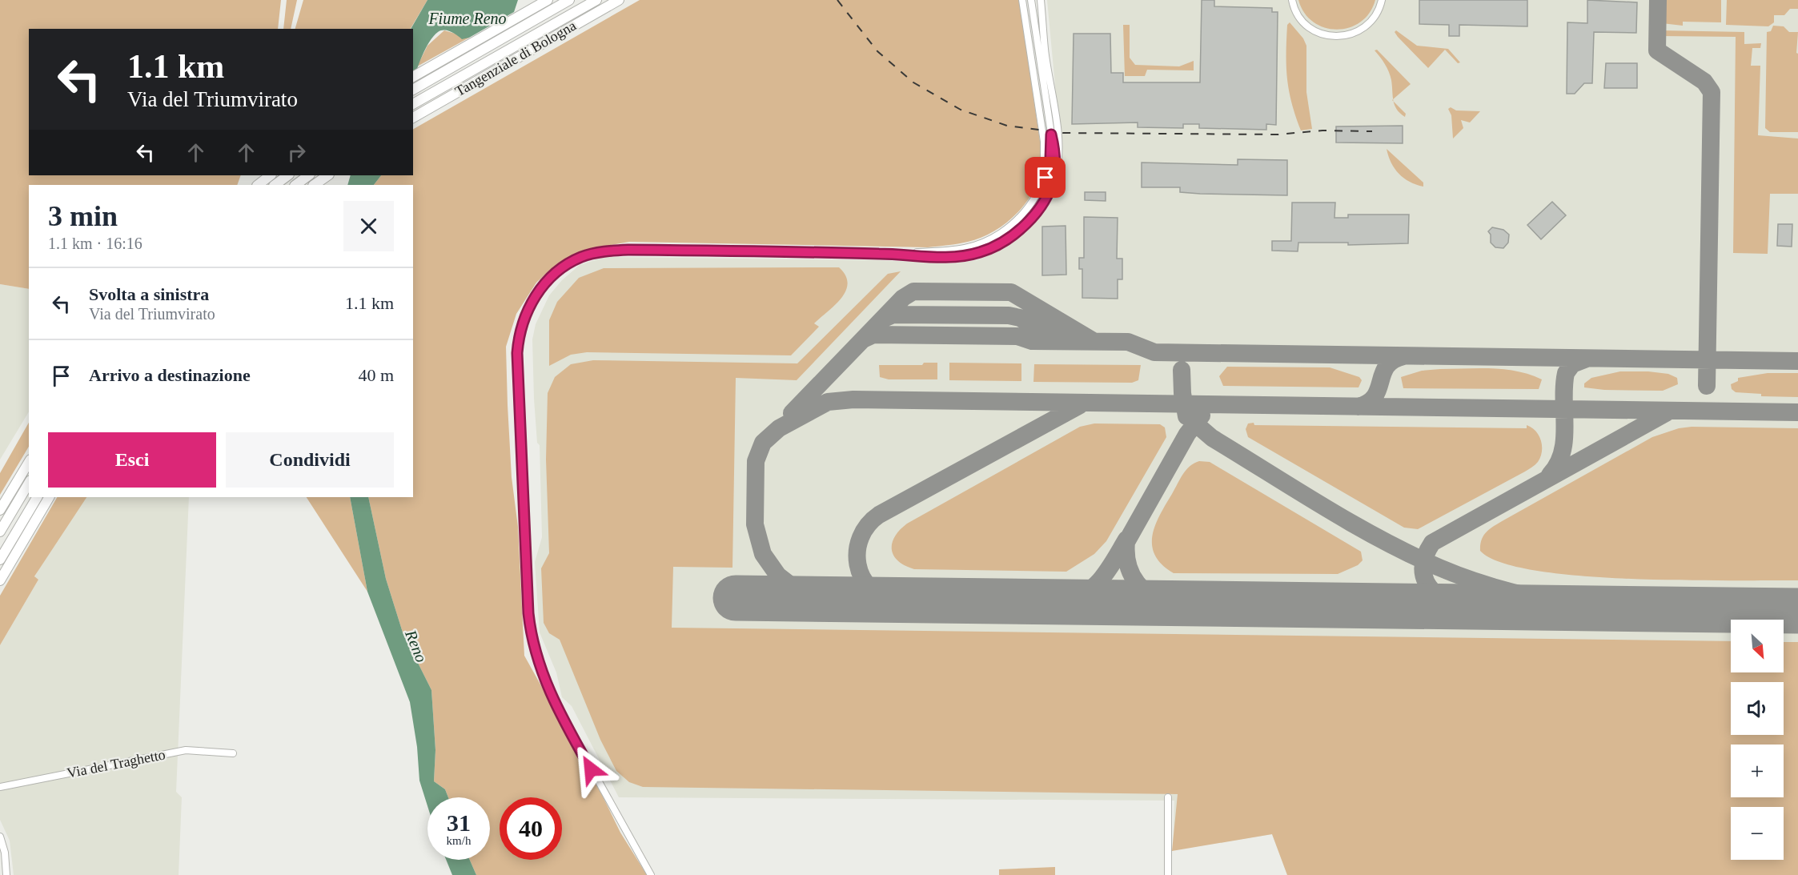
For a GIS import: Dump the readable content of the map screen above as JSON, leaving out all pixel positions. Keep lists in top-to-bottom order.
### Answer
{
  "streets": {
    "highway": ["Tangenziale di Bologna"],
    "street": ["Via del Traghetto"]
  },
  "water": ["Fiume Reno", "Reno"],
  "north": "bottom right",
  "page": {
    "turn": ["1.1 km", "Via del Triumvirato"],
    "heading": ["3 min", "1.1 km · 16:16"],
    "list": [
      {
        "name": "Svolta a sinistra",
        "note": "Via del Triumvirato",
        "value": "1.1 km"
      },
      {
        "name": "Arrivo a destinazione",
        "value": "40 m"
      }
    ],
    "buttons": ["Esci", "Condividi"],
    "map_buttons": ["+", "−"],
    "speed": "31 km/h",
    "limit": "40"
  }
}
